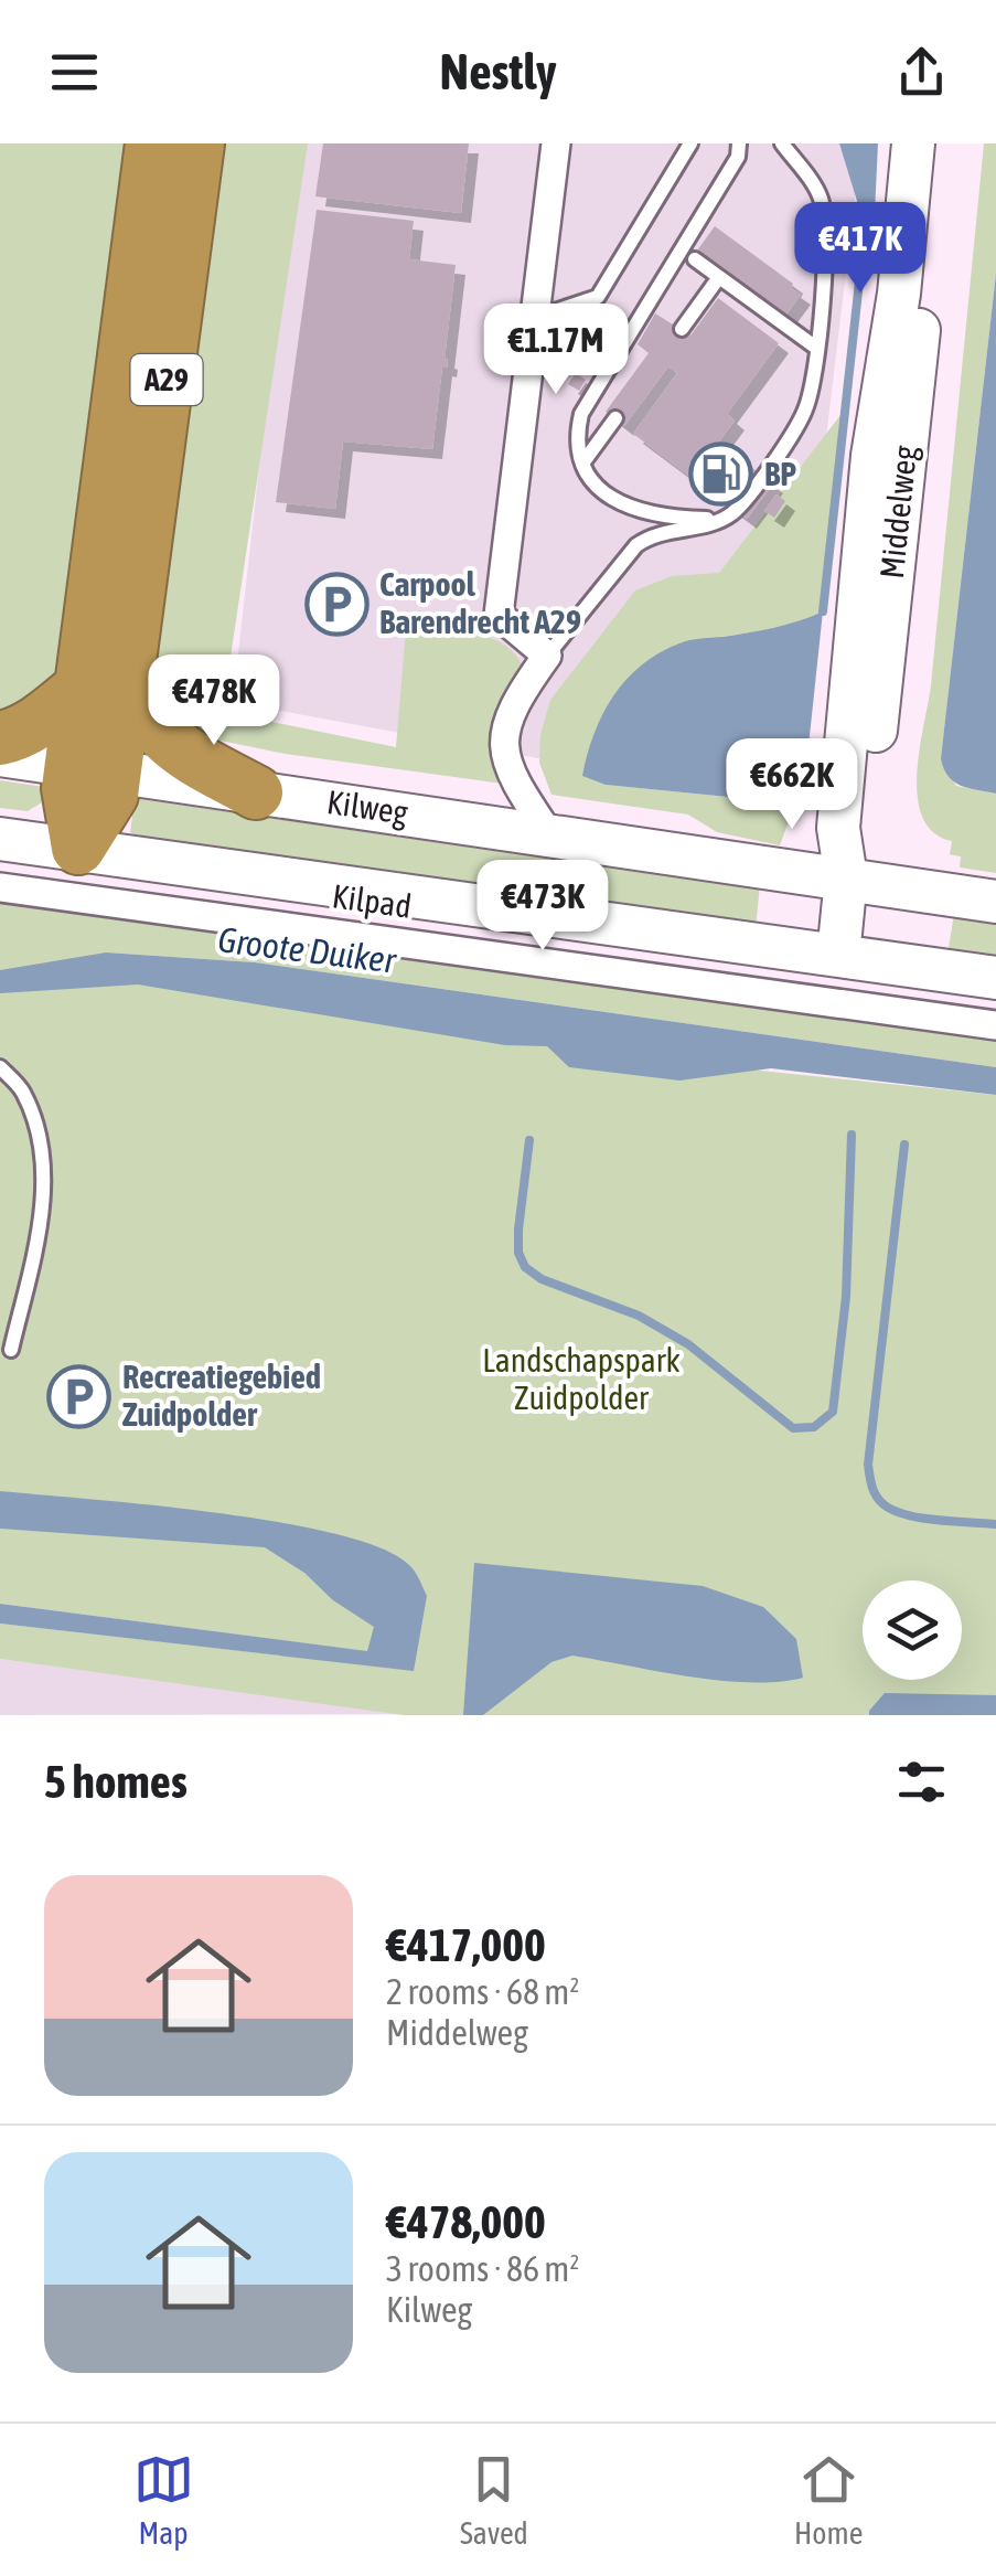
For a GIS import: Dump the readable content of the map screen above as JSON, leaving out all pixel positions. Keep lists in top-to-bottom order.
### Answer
{
  "streets": {
    "highway": ["A29"],
    "main road": ["Middelweg", "Kilweg"],
    "street": ["Kilpad"]
  },
  "crossings": [
    ["A29", "Kilweg"],
    ["Middelweg", "Kilweg"]
  ],
  "water": ["Groote Duiker"],
  "parks": ["Landschapspark Zuidpolder"],
  "places": {
    "fuel station": ["BP"],
    "parking": ["Carpool Barendrecht A29", "Recreatiegebied Zuidpolder"]
  },
  "page": {
    "header": "Nestly",
    "price": [
      "€417K",
      "€1.17M",
      "€478K",
      "€662K",
      "€473K"
    ],
    "heading": "5 homes",
    "list": [
      {
        "name": "€417,000",
        "note": "2 rooms · 68 m² · Middelweg"
      },
      {
        "name": "€478,000",
        "note": "3 rooms · 86 m² · Kilweg"
      }
    ],
    "tabs": ["Map", "Saved", "Home"]
  }
}
